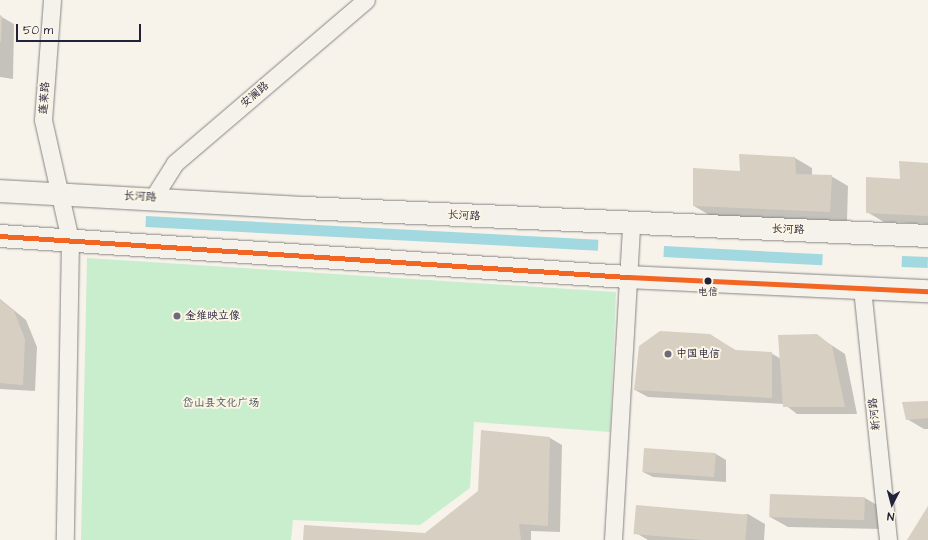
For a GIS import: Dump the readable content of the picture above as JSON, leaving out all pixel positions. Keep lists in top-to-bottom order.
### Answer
{
  "streets": {
    "main road": ["长河路"],
    "street": ["安澜路", "蓬莱路", "新河路"]
  },
  "crossings": [
    ["安澜路", "长河路"],
    ["蓬莱路", "长河路"]
  ],
  "parks": ["岱山县文化广场"],
  "places": ["电信", "金维映立像", "中国电信"],
  "scale_bar": "50 m",
  "north": "bottom"
}
